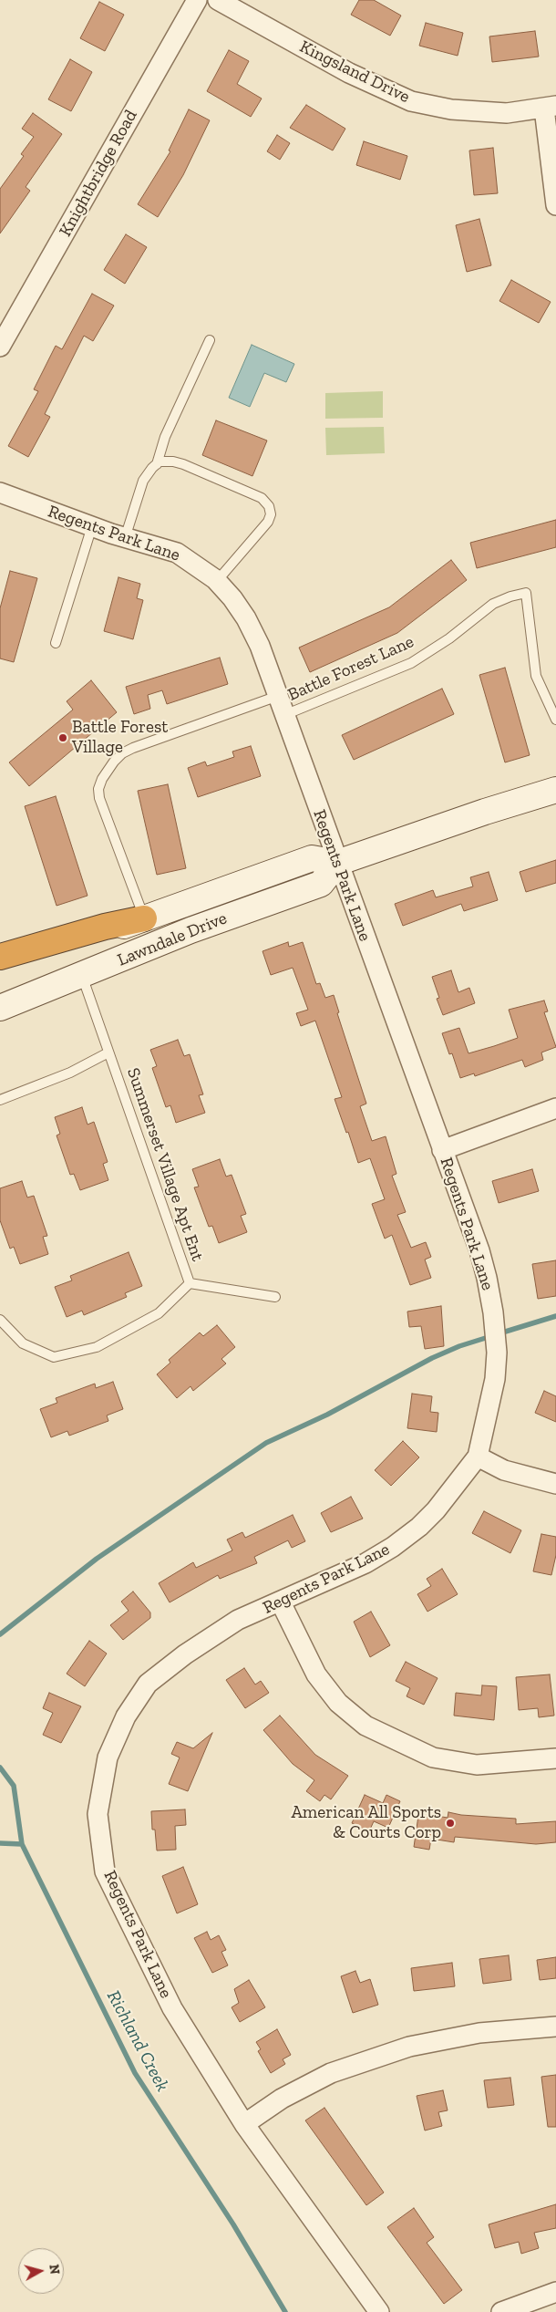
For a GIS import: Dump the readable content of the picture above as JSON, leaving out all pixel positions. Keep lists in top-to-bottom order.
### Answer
{
  "streets": {
    "main road": ["Lawndale Drive"],
    "street": ["Kingsland Drive", "Knightbridge Road", "Regents Park Lane"],
    "lane": ["Battle Forest Lane", "Summerset Village Apt Ent"]
  },
  "crossings": [
    ["Regents Park Lane", "Battle Forest Lane"],
    ["Regents Park Lane", "Lawndale Drive"],
    ["Lawndale Drive", "Summerset Village Apt Ent"]
  ],
  "water": ["Richland Creek"],
  "places": ["Battle Forest Village", "American All Sports & Courts Corp"],
  "north": "right"
}
